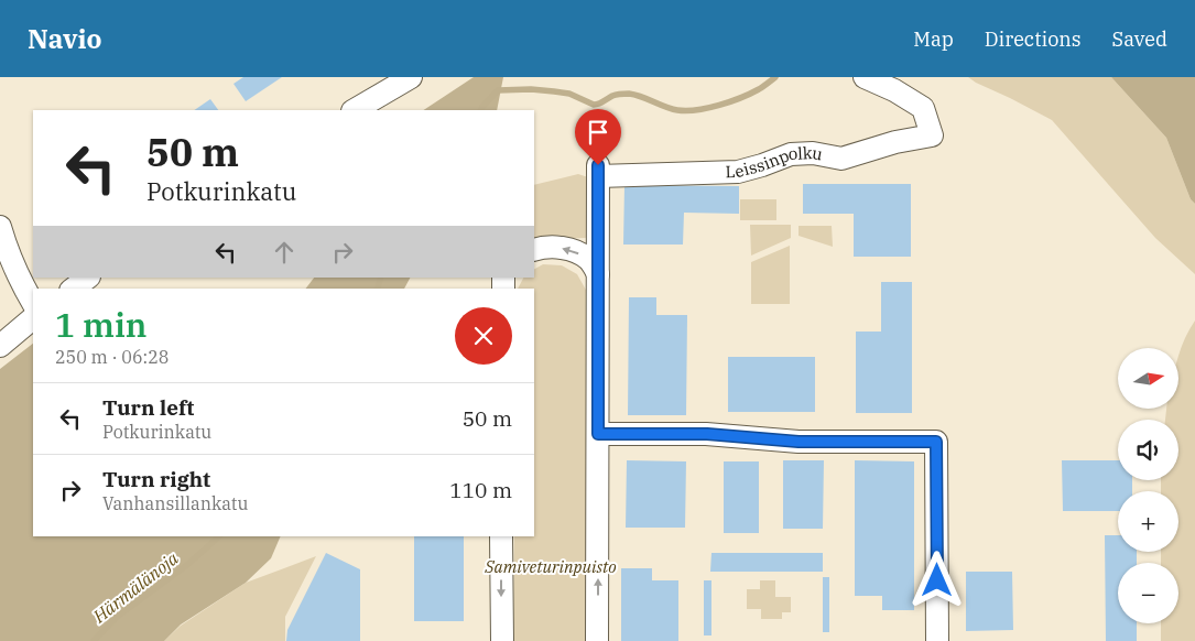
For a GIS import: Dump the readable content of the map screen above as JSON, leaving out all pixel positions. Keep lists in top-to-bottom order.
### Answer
{
  "streets": {
    "street": ["Leissinpolku"]
  },
  "water": ["Härmälänoja"],
  "parks": ["Samiveturinpuisto"],
  "north": "right",
  "page": {
    "header": "Navio",
    "nav": ["Map", "Directions", "Saved"],
    "turn": ["50 m", "Potkurinkatu"],
    "heading": ["1 min", "250 m · 06:28"],
    "map_buttons": ["+", "−"],
    "list": [
      {
        "name": "Turn left",
        "note": "Potkurinkatu",
        "value": "50 m"
      },
      {
        "name": "Turn right",
        "note": "Vanhansillankatu",
        "value": "110 m"
      }
    ]
  }
}
